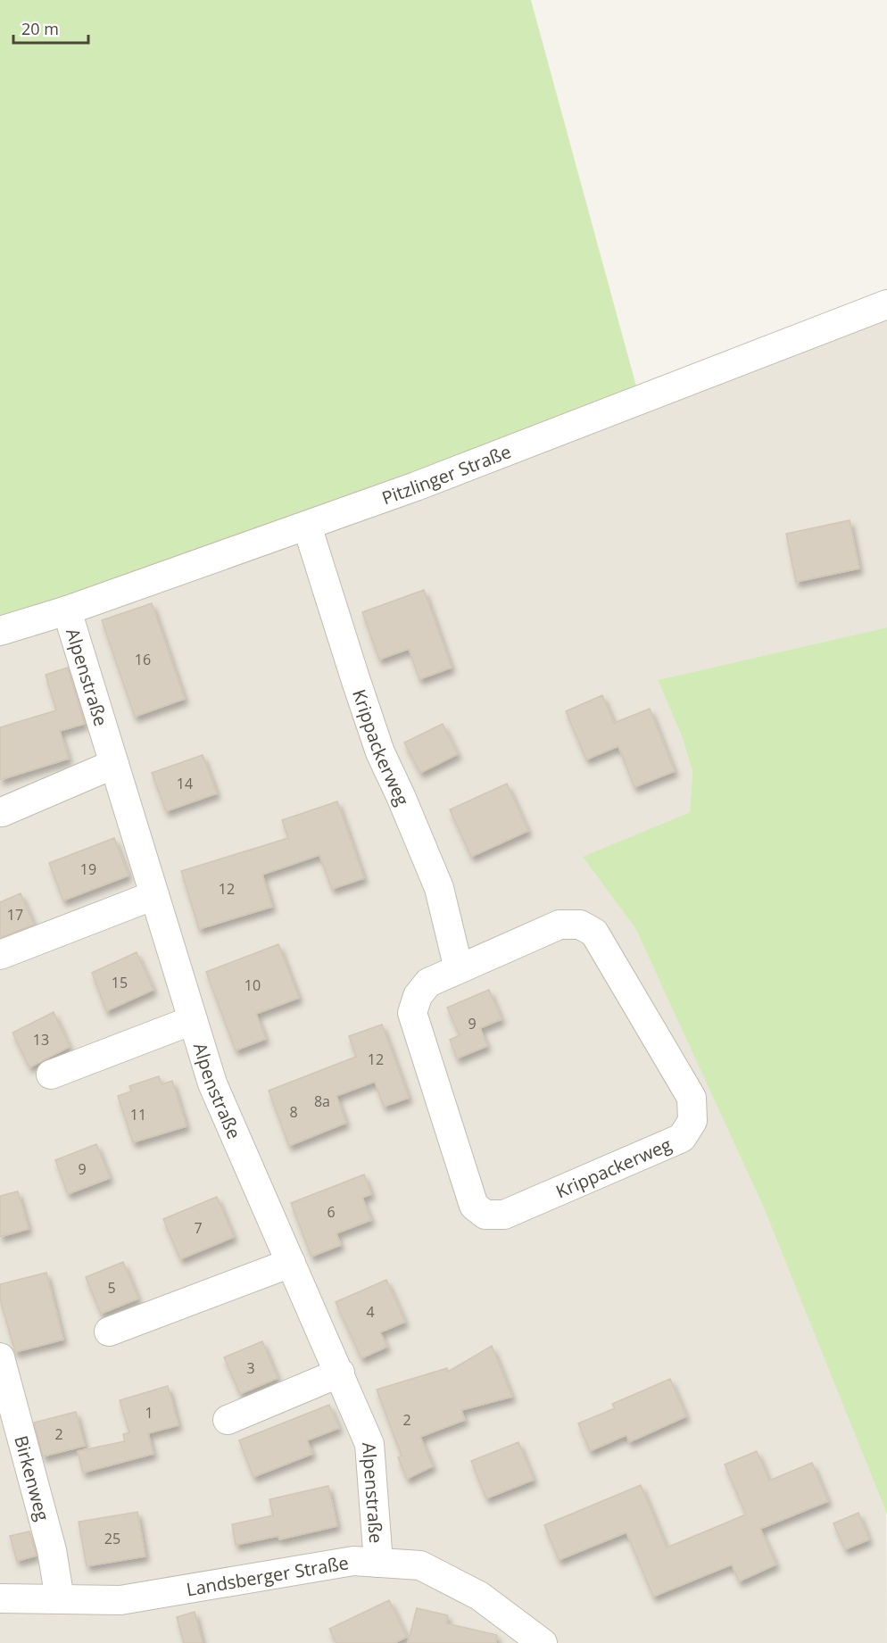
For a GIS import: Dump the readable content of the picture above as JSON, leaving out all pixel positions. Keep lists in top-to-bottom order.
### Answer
{
  "streets": {
    "street": [
      "Pitzlinger Straße",
      "Alpenstraße",
      "Krippackerweg",
      "Birkenweg",
      "Landsberger Straße"
    ]
  },
  "crossings": [
    ["Pitzlinger Straße", "Alpenstraße"],
    ["Pitzlinger Straße", "Krippackerweg"],
    ["Alpenstraße", "Landsberger Straße"],
    ["Birkenweg", "Landsberger Straße"]
  ],
  "house_numbers": [
    "16",
    "14",
    "19",
    "12",
    "17",
    "15",
    "10",
    "9",
    "13",
    "12",
    "8a",
    "8",
    "11",
    "9",
    "6",
    "7",
    "5",
    "4",
    "3",
    "1",
    "2",
    "2",
    "25"
  ],
  "scale_bar": "20 m"
}
